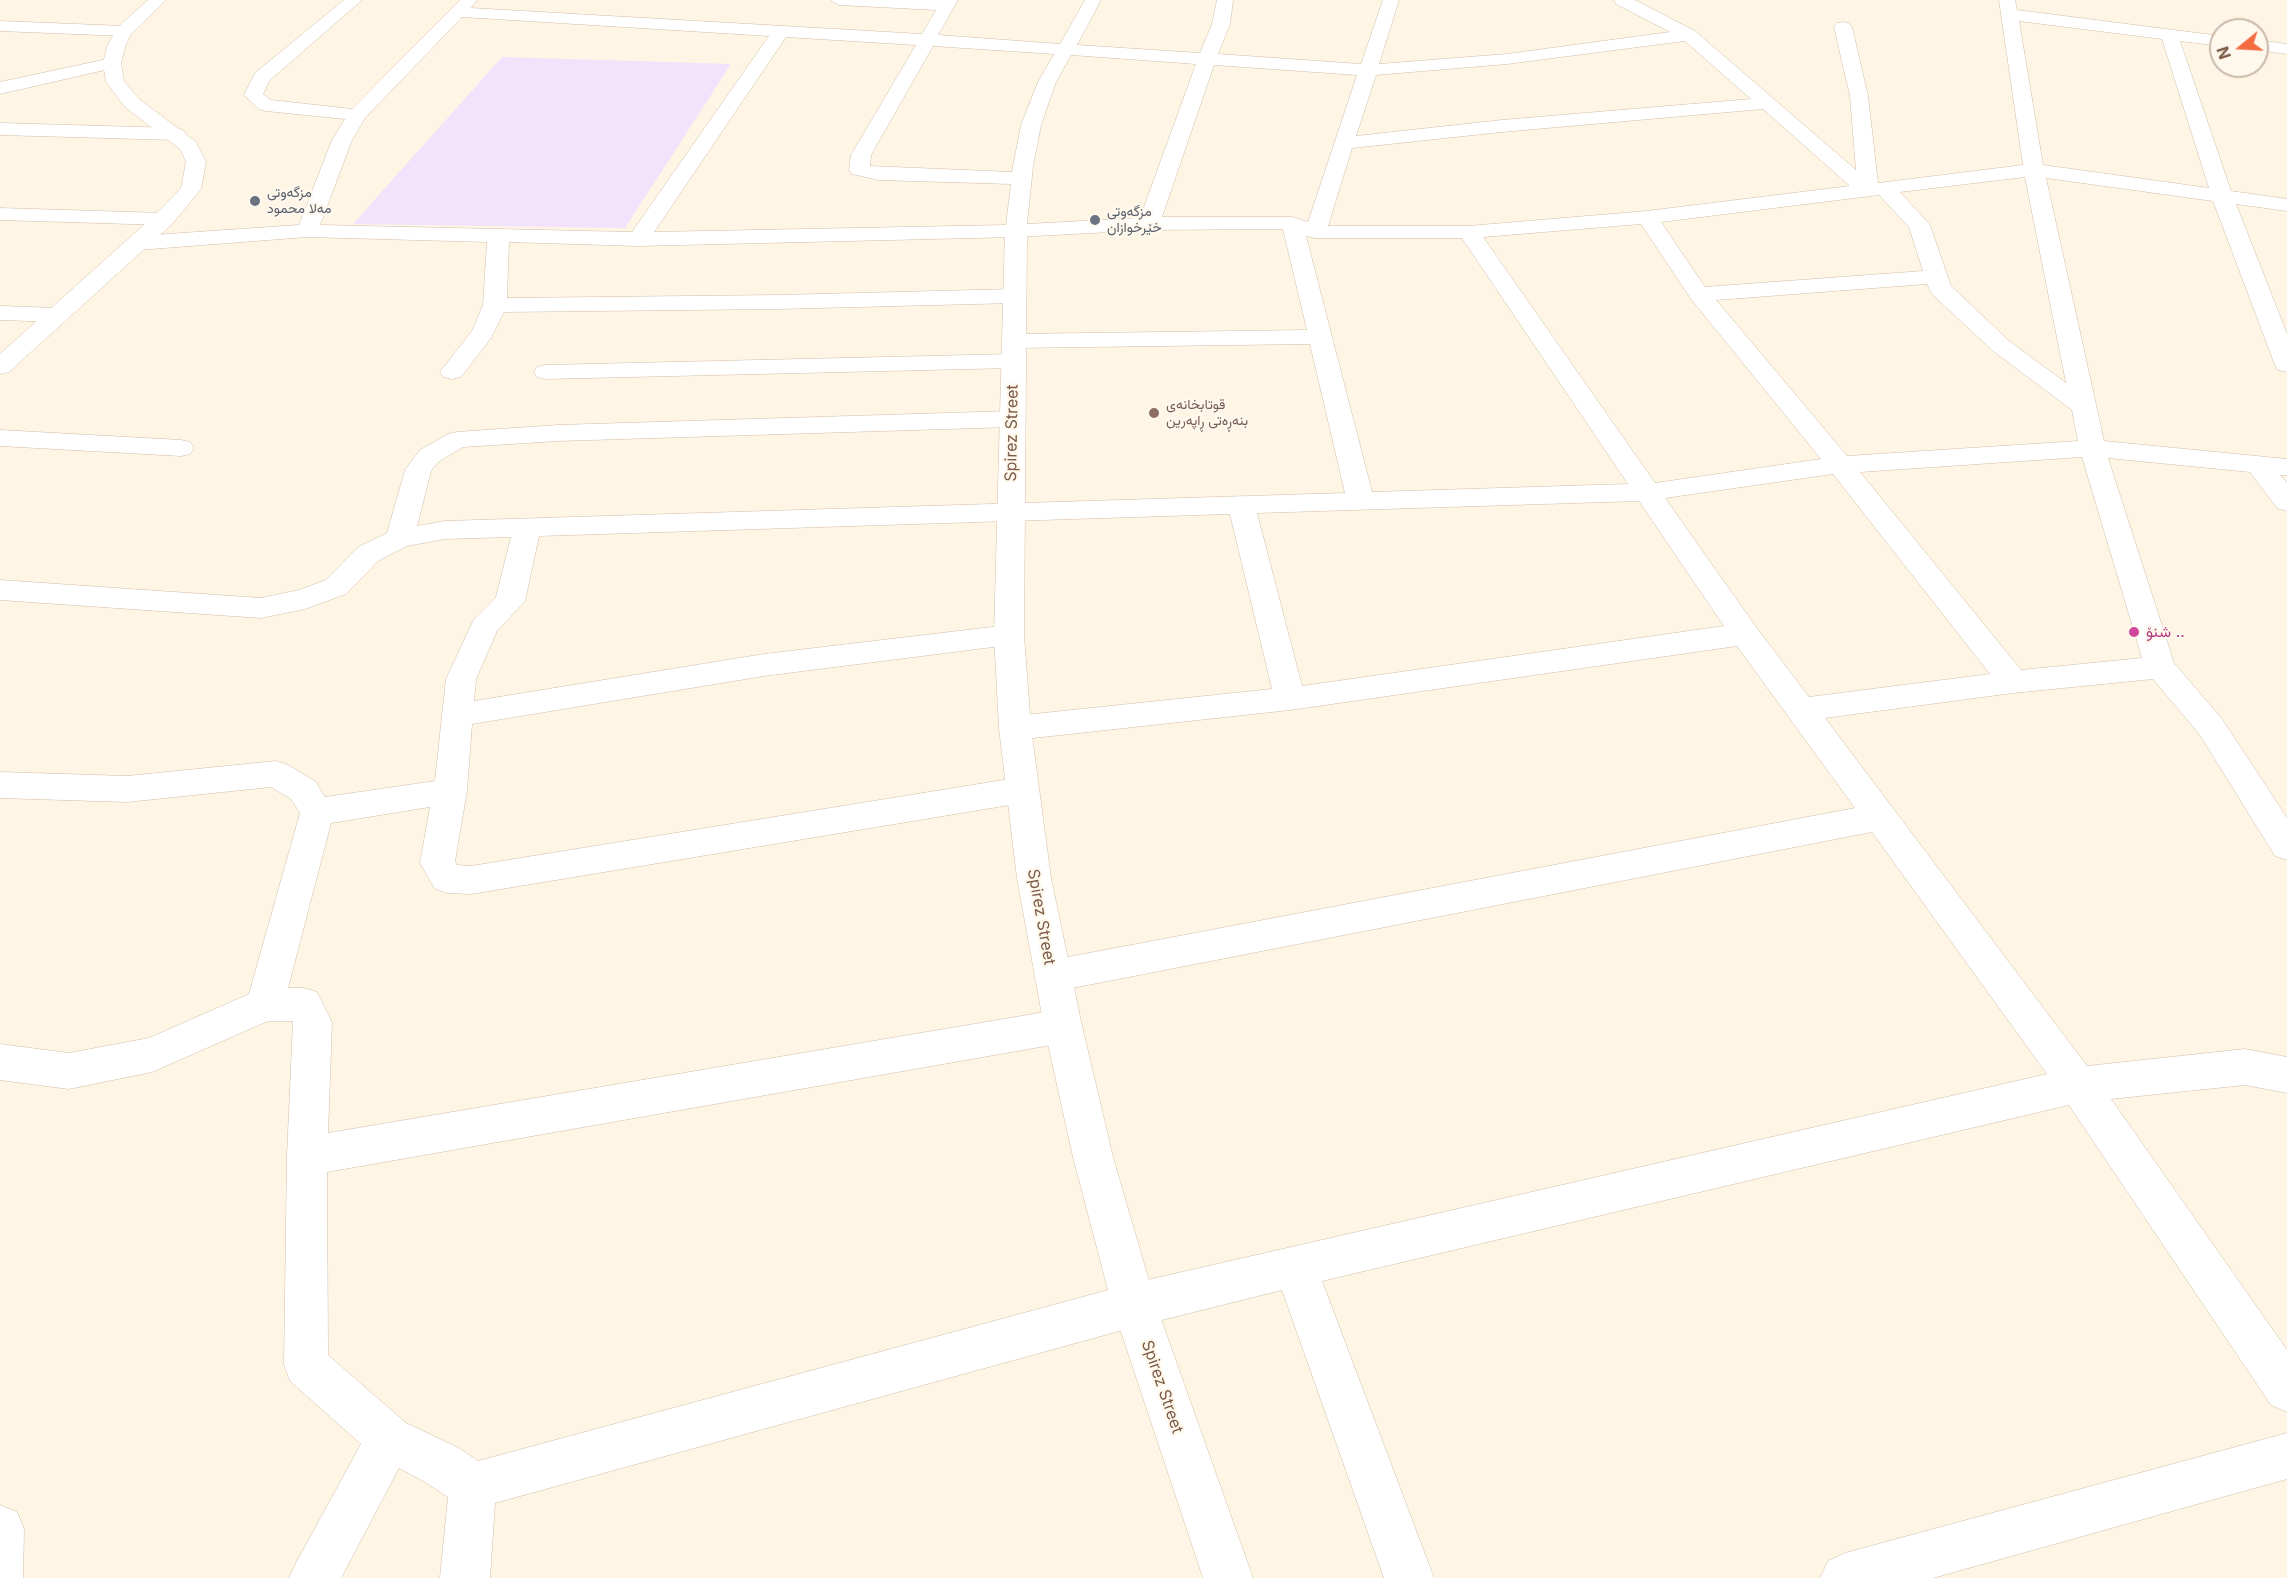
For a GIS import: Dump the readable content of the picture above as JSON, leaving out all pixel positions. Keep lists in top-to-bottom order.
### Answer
{
  "streets": {
    "street": ["Spirez Street"]
  },
  "places": [
    "مزگه‌وتی مه‌لا محمود",
    "مزگەوتی خێرخوازان",
    "قوتابخانەی بنەڕەتی ڕاپەرین",
    "شنۆ .."
  ],
  "north": "left"
}
